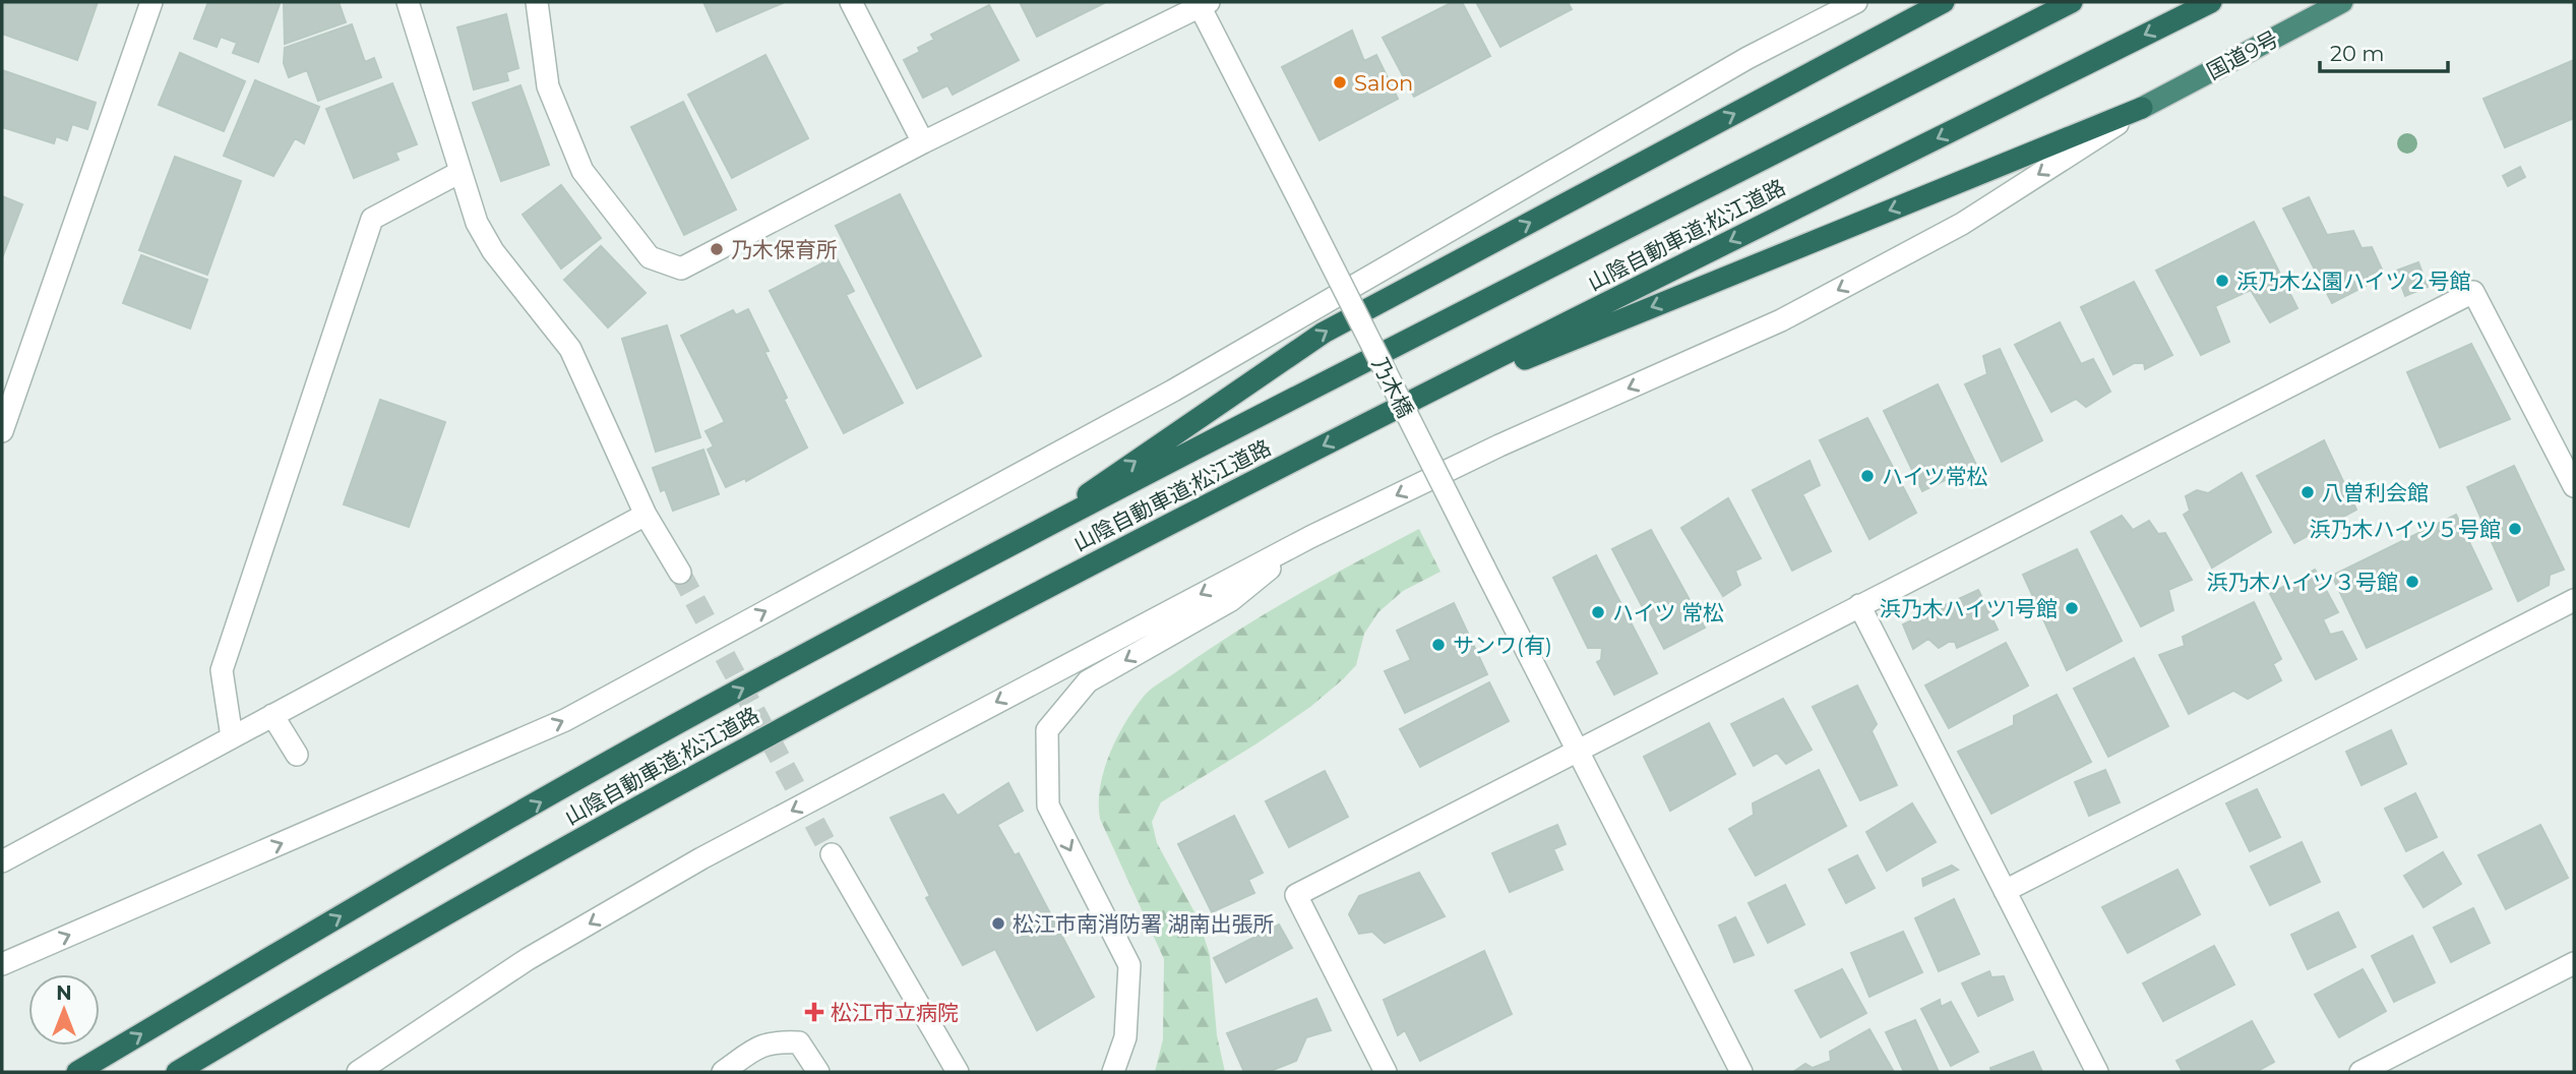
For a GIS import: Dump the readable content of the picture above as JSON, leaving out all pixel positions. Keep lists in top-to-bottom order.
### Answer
{
  "streets": {
    "highway": ["国道9号", "山陰自動車道;松江道路"],
    "street": ["乃木橋"]
  },
  "places": {
    "other": [
      "Salon",
      "乃木保育所",
      "浜乃木公園ハイツ２号館",
      "ハイツ常松",
      "八曽利会館",
      "浜乃木ハイツ５号館",
      "浜乃木ハイツ３号館",
      "浜乃木ハイツ1号館",
      "ハイツ 常松",
      "サンワ(有)",
      "松江市南消防署 湖南出張所"
    ],
    "health": ["松江市立病院"]
  },
  "scale_bar": "20 m",
  "north": "top"
}
